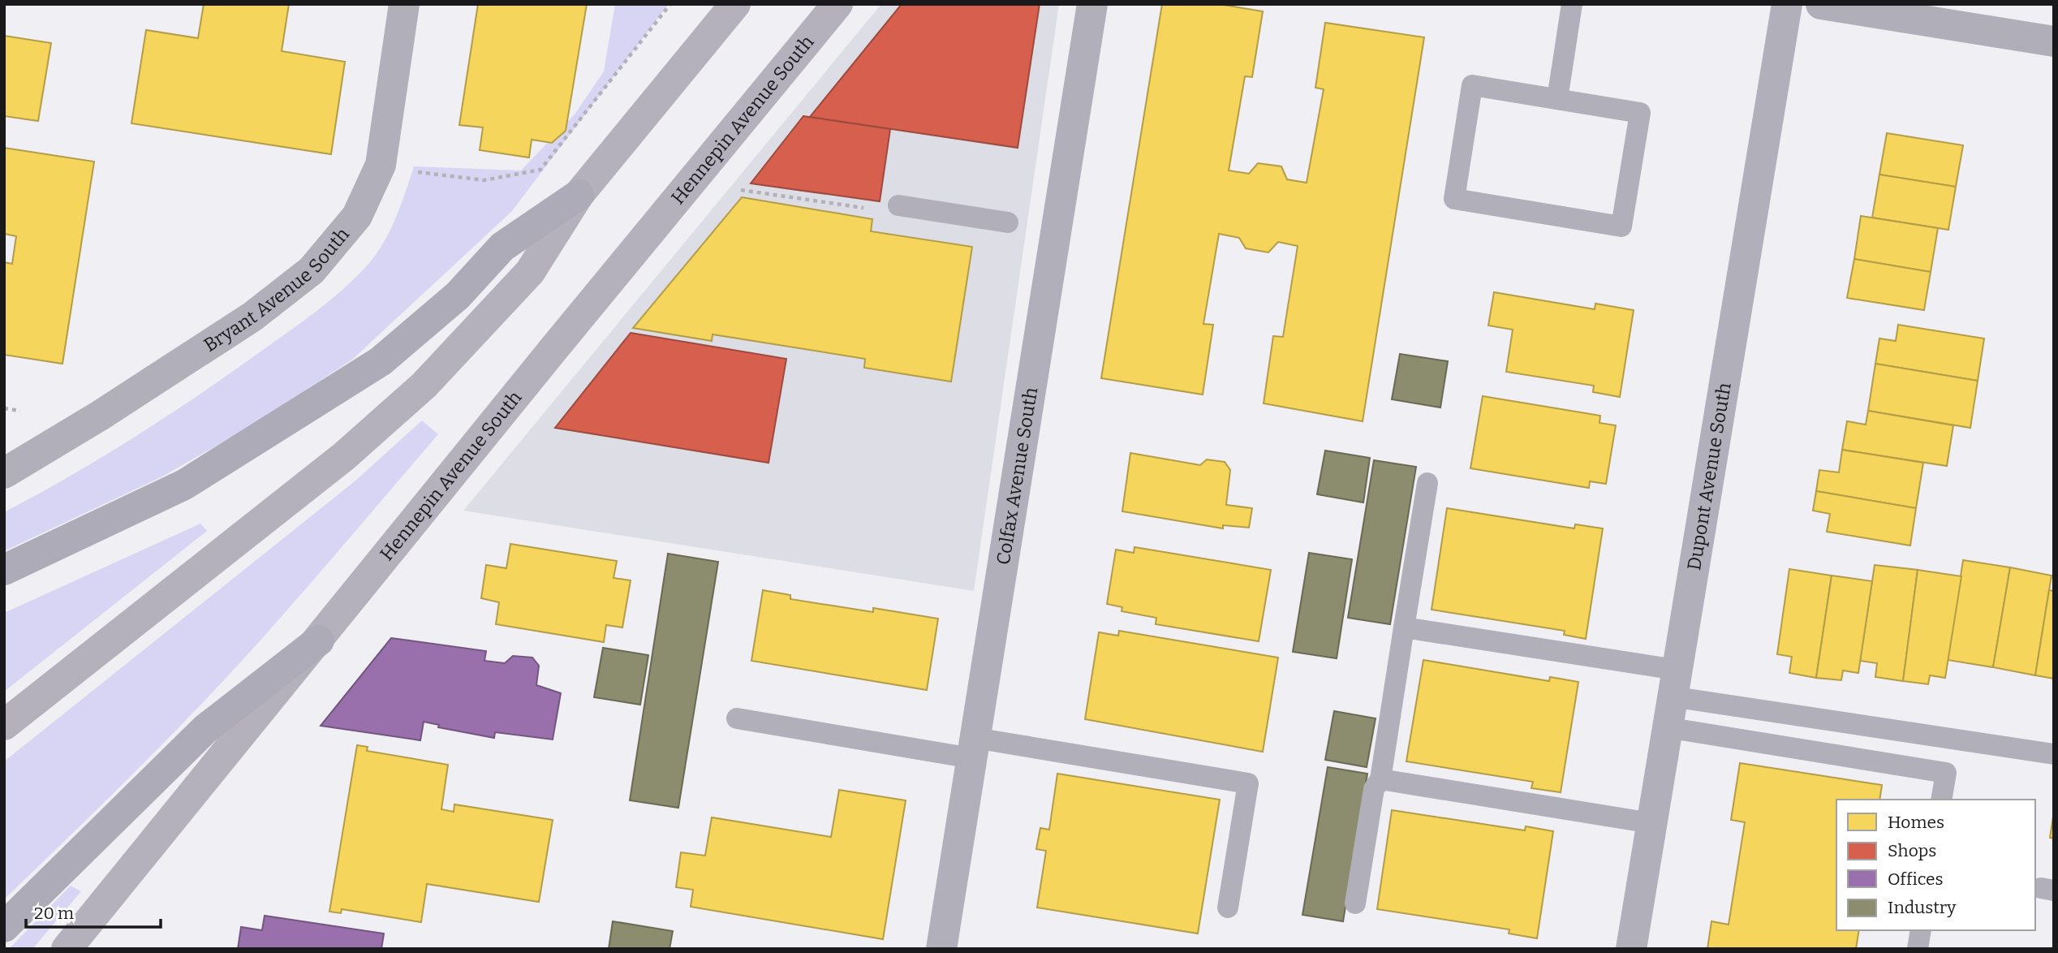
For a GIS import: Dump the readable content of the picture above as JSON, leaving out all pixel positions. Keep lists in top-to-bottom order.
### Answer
{
  "streets": {
    "main road": ["Hennepin Avenue South"],
    "street": ["Bryant Avenue South", "Colfax Avenue South", "Dupont Avenue South"]
  },
  "legend": [
    "Homes",
    "Shops",
    "Offices",
    "Industry"
  ],
  "scale_bar": "20 m"
}
